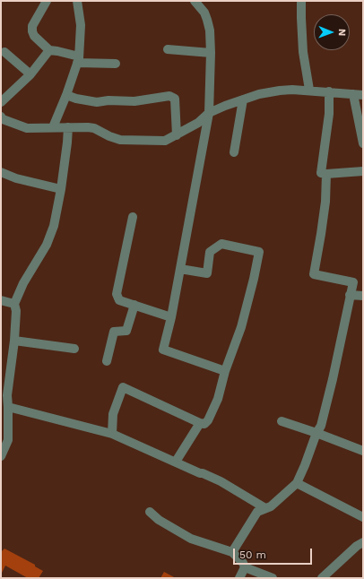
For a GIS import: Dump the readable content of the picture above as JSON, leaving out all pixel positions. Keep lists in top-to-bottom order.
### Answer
{
  "scale_bar": "50 m",
  "north": "right"
}
